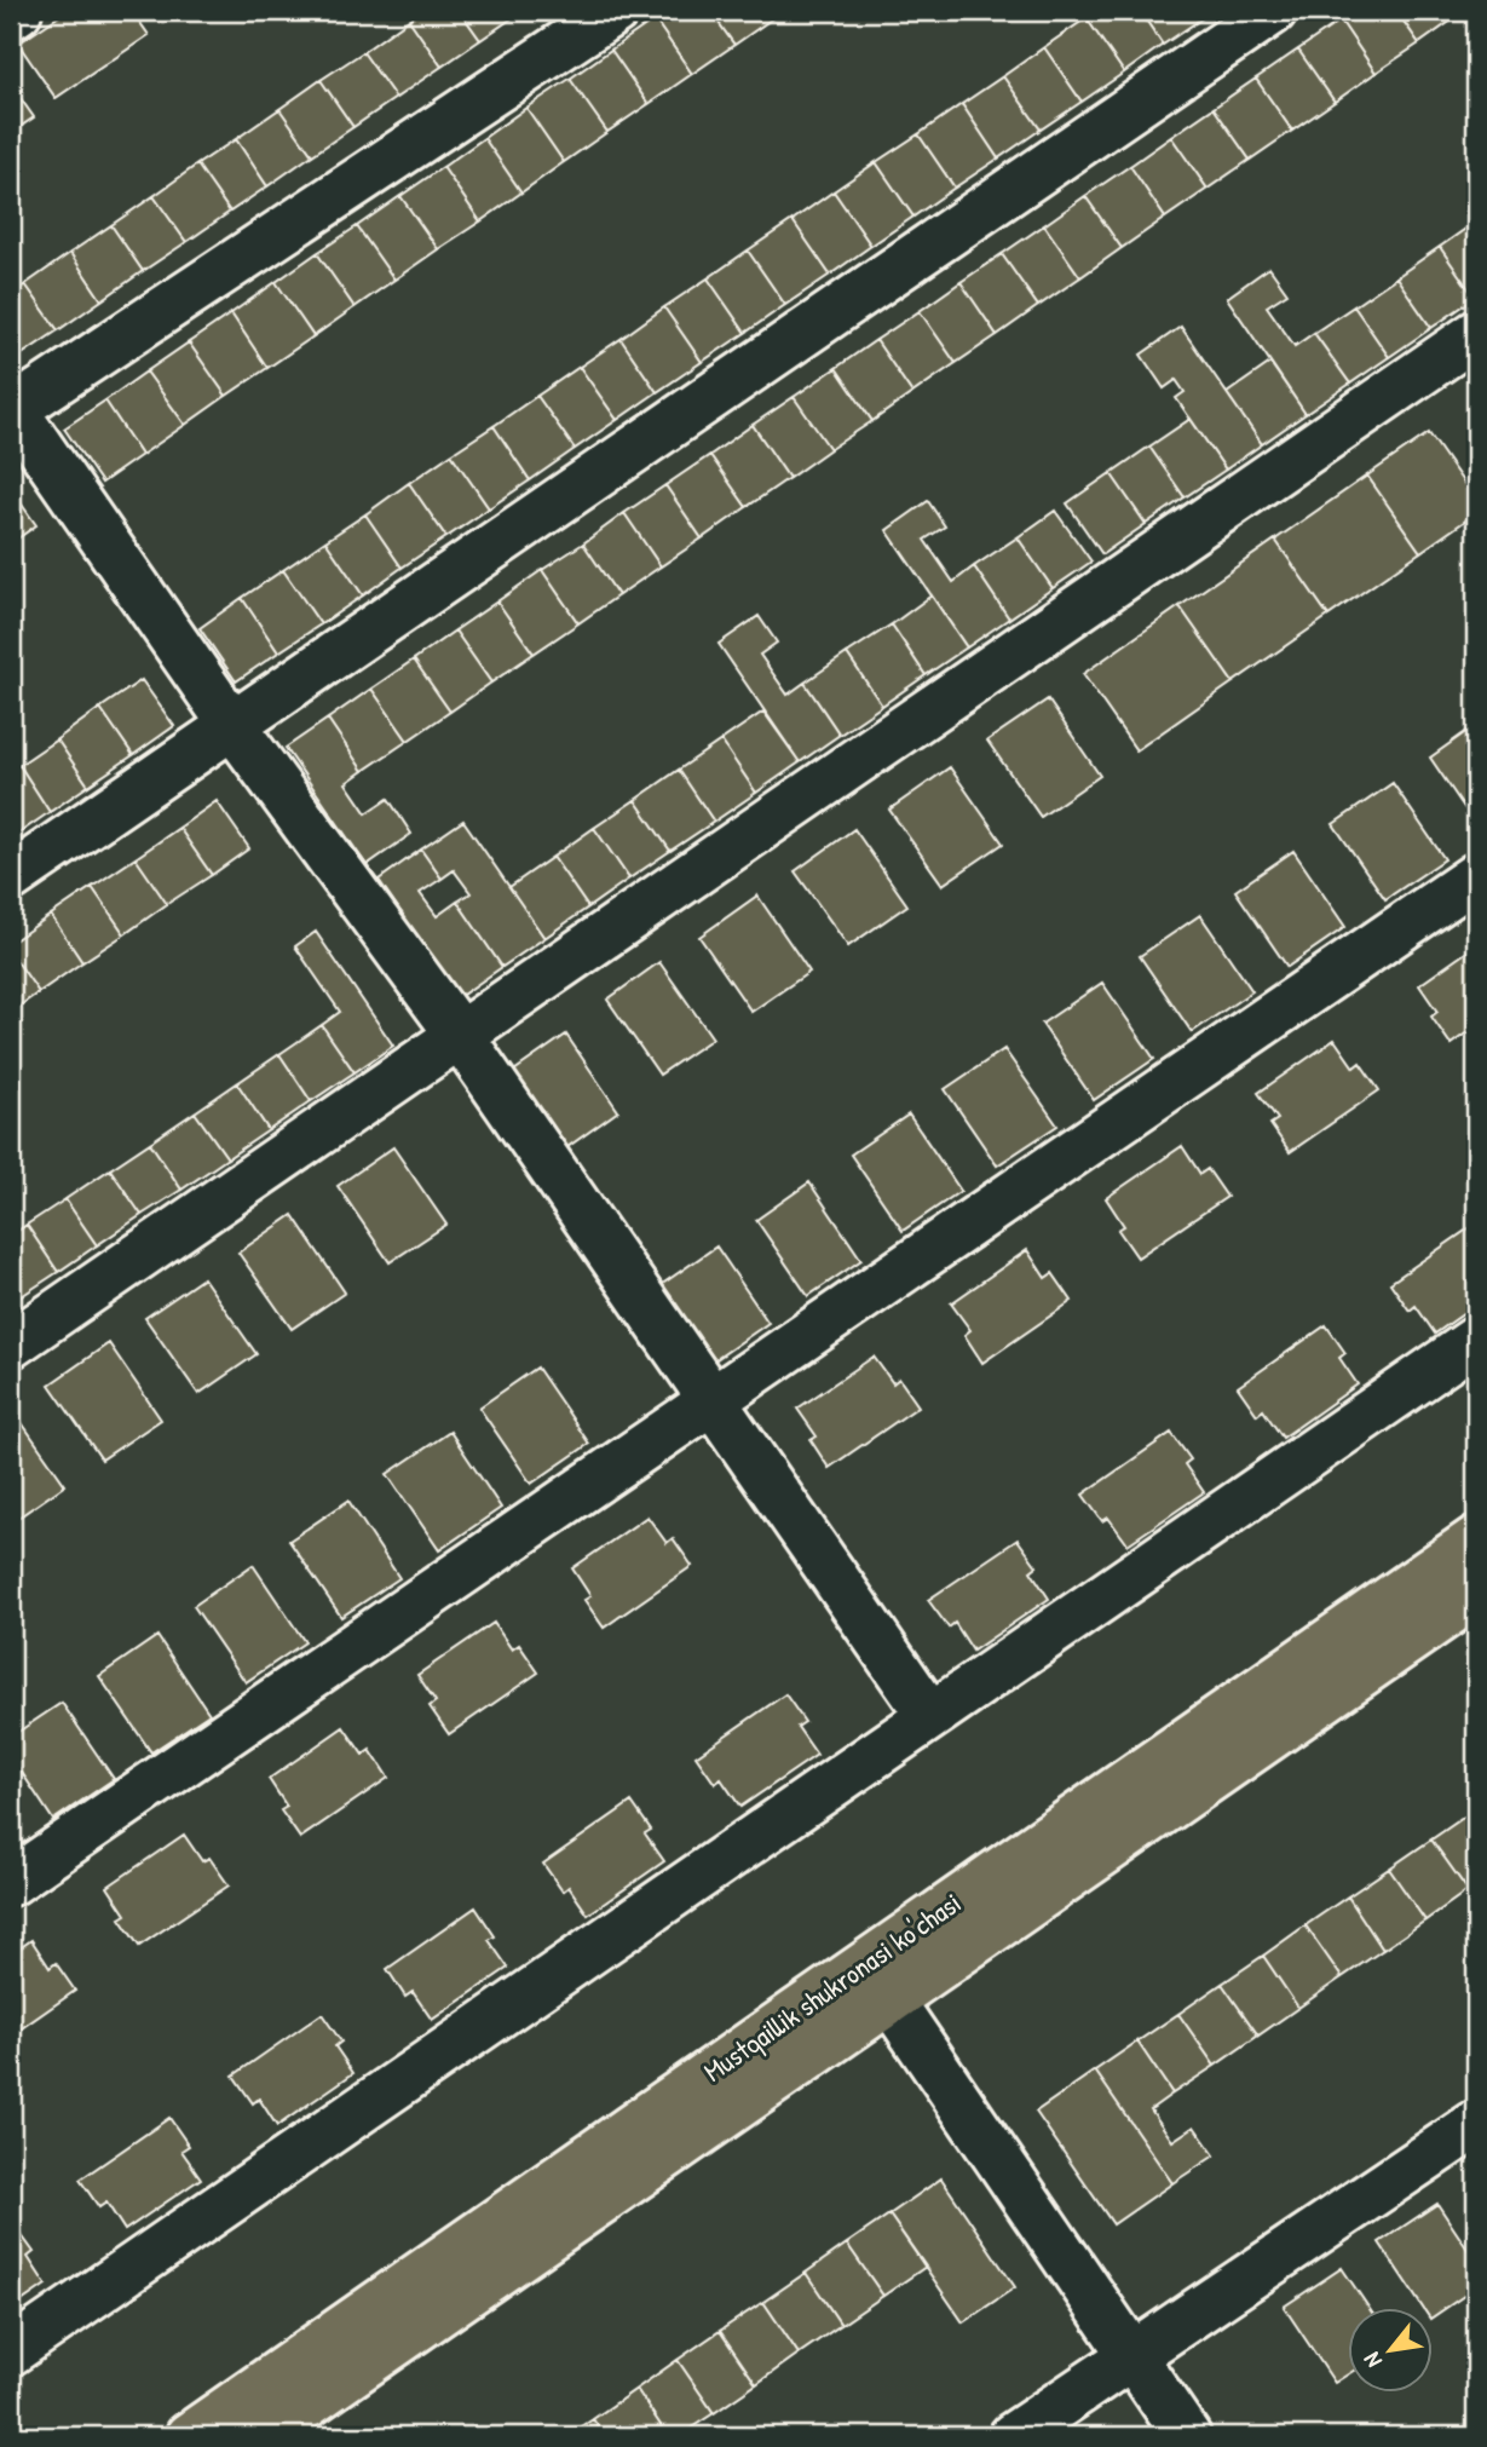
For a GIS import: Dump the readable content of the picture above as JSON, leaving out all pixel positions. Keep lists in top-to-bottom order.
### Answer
{
  "streets": {
    "main road": ["Mustqaillik shukronasi ko'chasi"]
  },
  "north": "bottom left"
}
